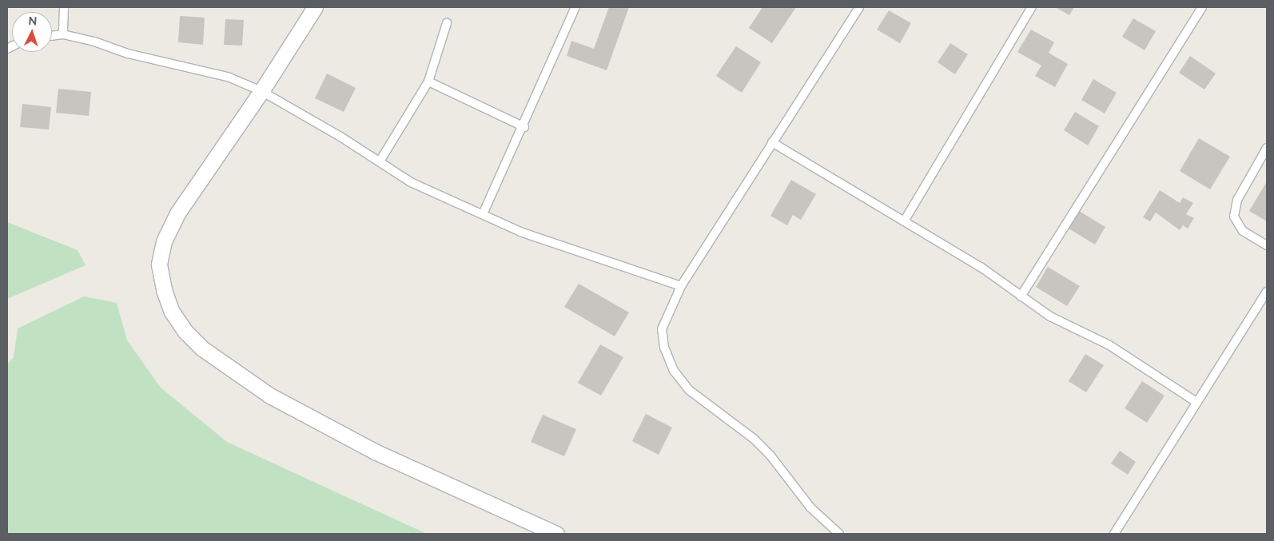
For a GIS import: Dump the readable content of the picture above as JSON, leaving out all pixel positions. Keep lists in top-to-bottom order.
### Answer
{
  "north": "top"
}
